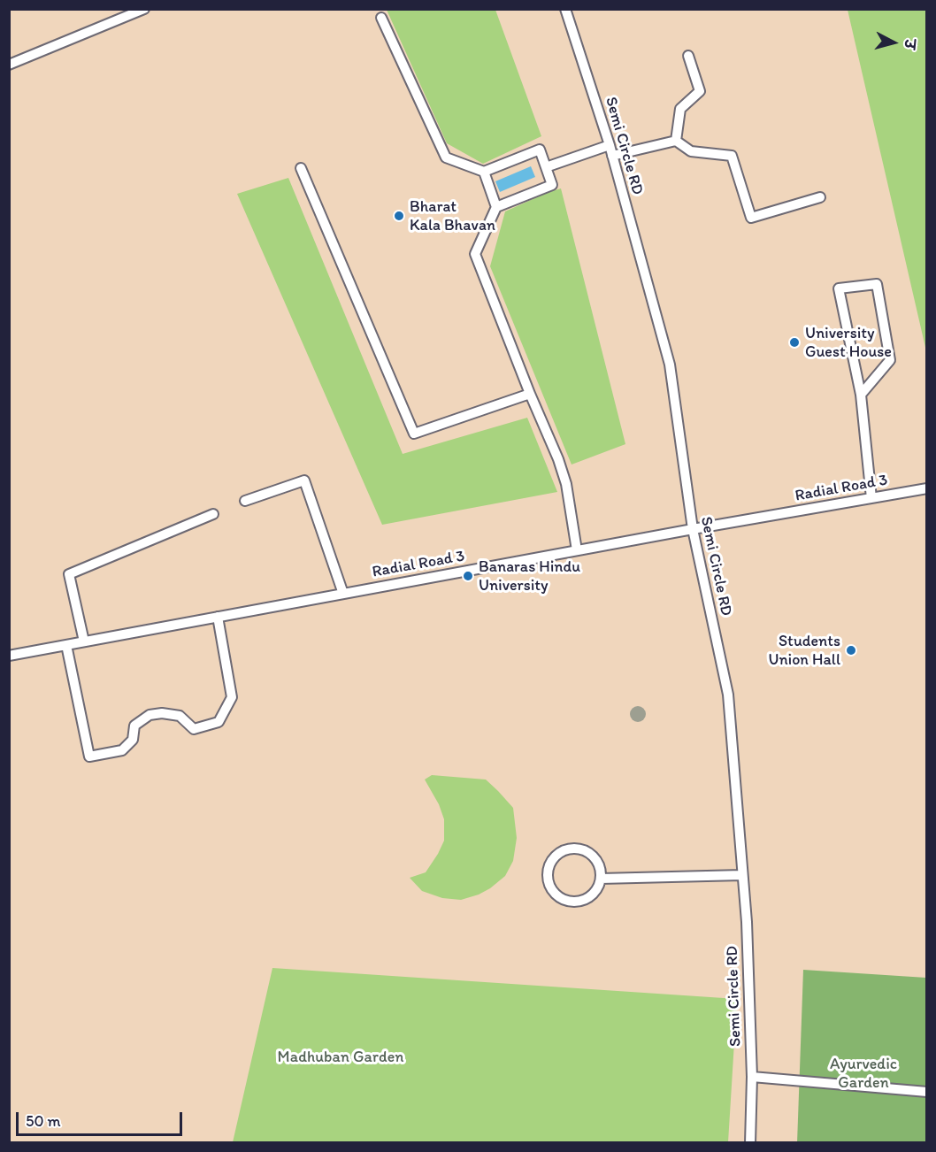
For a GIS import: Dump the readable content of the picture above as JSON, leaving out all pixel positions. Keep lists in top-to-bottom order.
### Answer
{
  "streets": {
    "lane": ["Semi Circle RD", "Radial Road 3"]
  },
  "crossings": [
    ["Semi Circle RD", "Radial Road 3"]
  ],
  "parks": ["Madhuban Garden", "Ayurvedic Garden"],
  "places": [
    "Bharat Kala Bhavan",
    "University Guest House",
    "Banaras Hindu University",
    "Students Union Hall"
  ],
  "scale_bar": "50 m",
  "north": "right"
}
